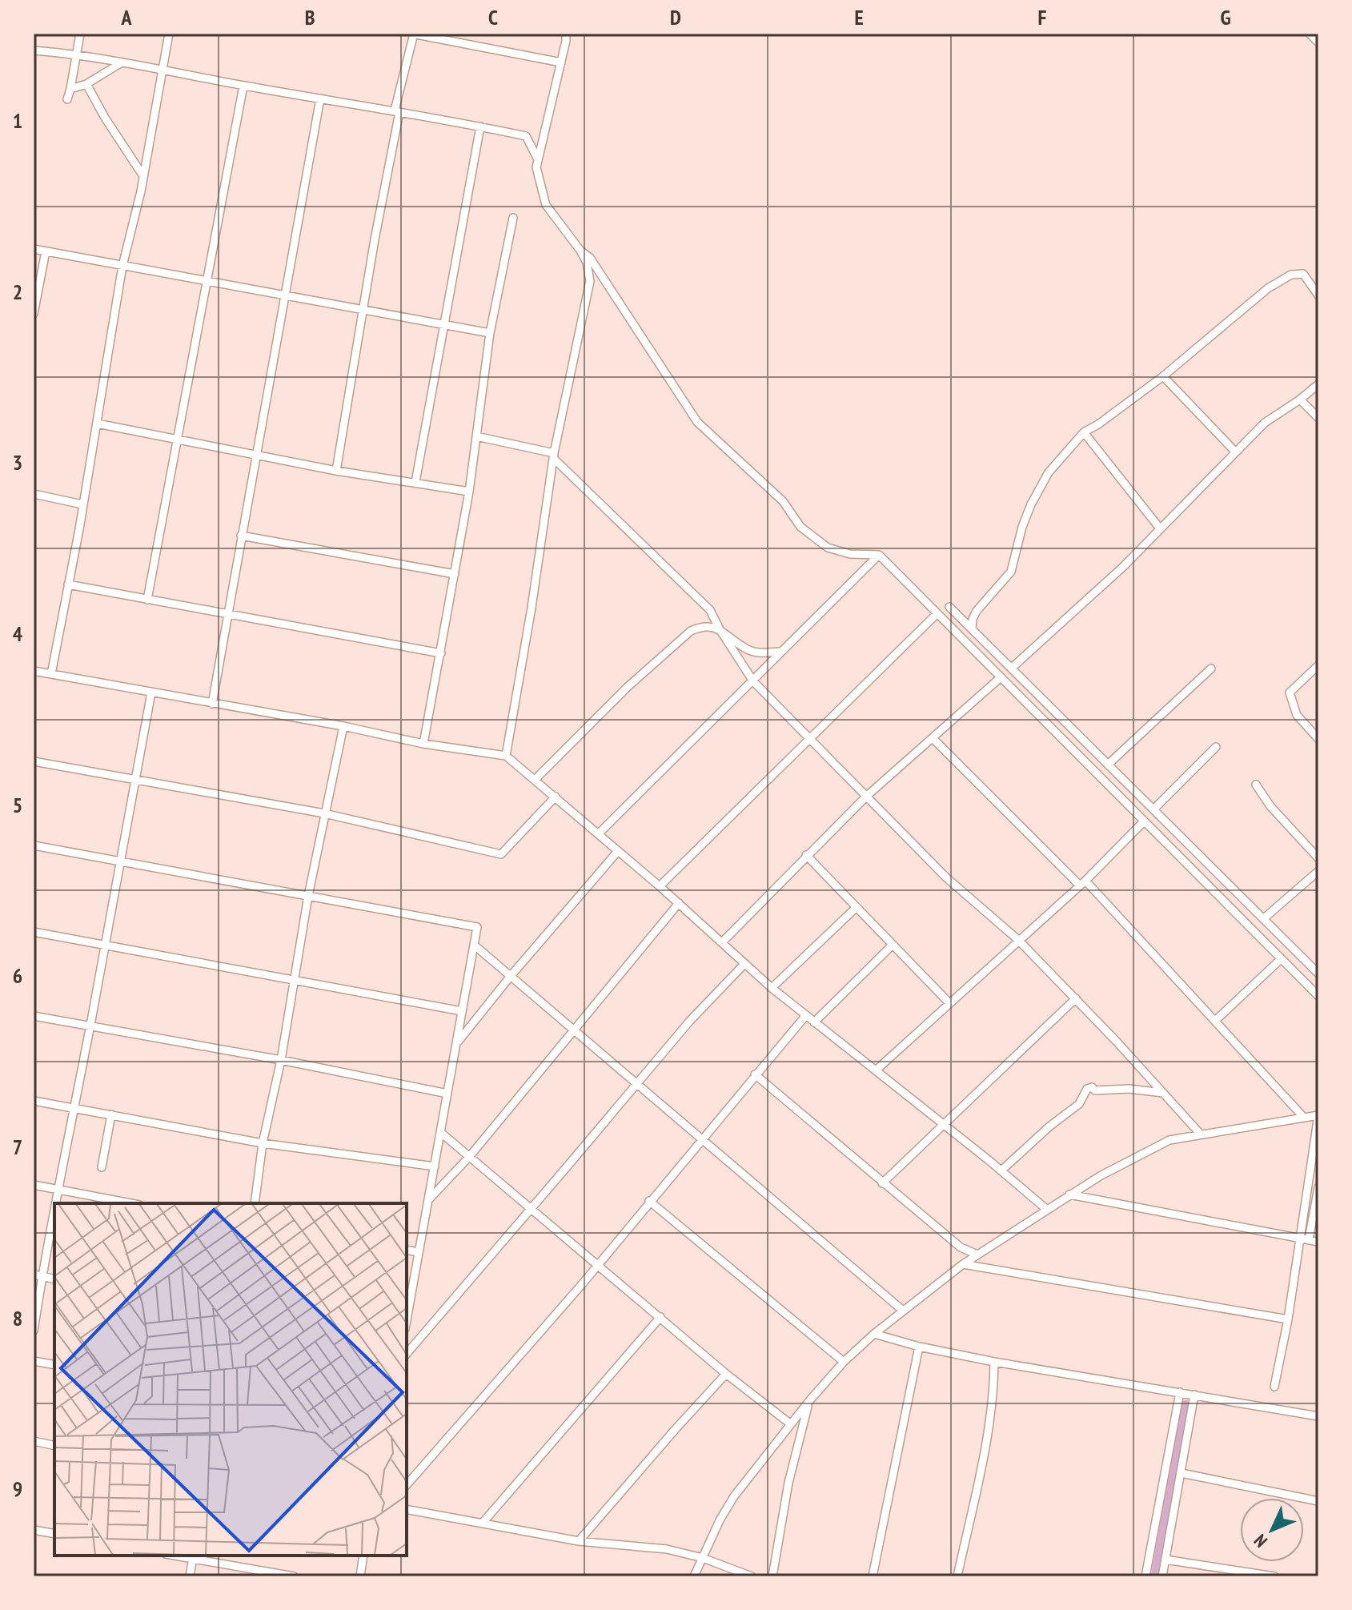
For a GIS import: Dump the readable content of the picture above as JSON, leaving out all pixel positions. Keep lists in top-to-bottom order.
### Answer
{
  "north": "bottom left",
  "grid": {
    "columns": [
      "A",
      "B",
      "C",
      "D",
      "E",
      "F",
      "G"
    ],
    "rows": [
      "1",
      "2",
      "3",
      "4",
      "5",
      "6",
      "7",
      "8",
      "9"
    ]
  }
}
